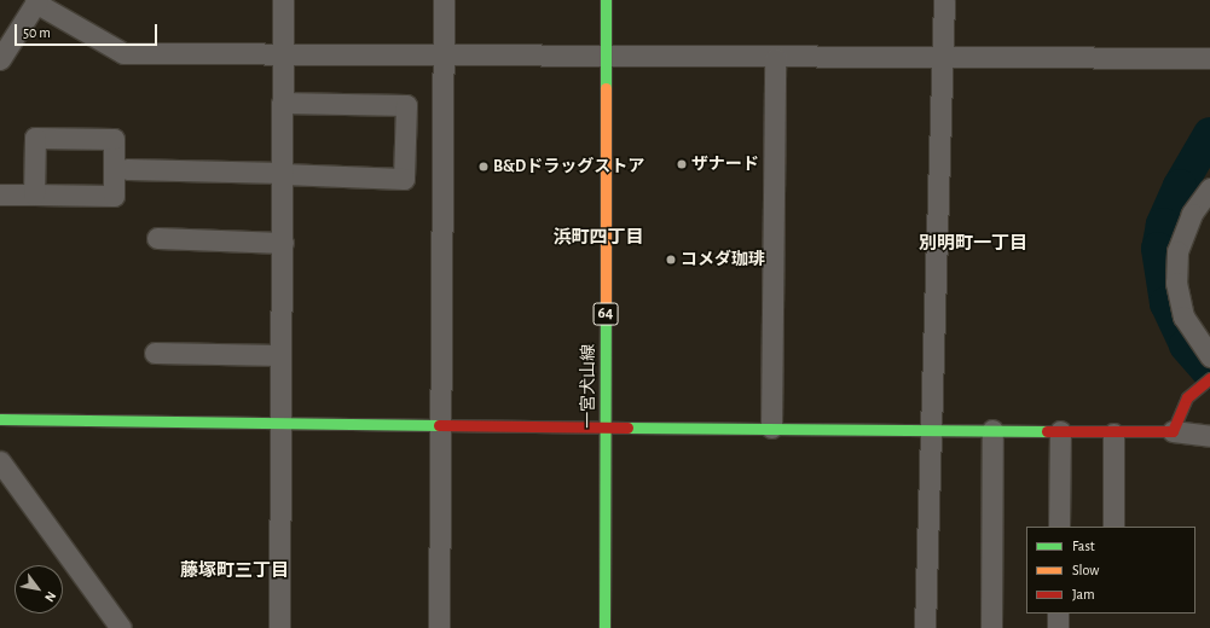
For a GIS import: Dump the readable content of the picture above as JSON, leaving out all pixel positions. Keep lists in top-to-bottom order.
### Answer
{
  "streets": {
    "street": ["64", "一宮犬山線"]
  },
  "districts": ["浜町四丁目", "別明町一丁目", "藤塚町三丁目"],
  "places": ["ザナード", "B&Dドラッグストア", "コメダ珈琲"],
  "legend": ["Fast", "Slow", "Jam"],
  "scale_bar": "50 m",
  "north": "bottom right"
}
